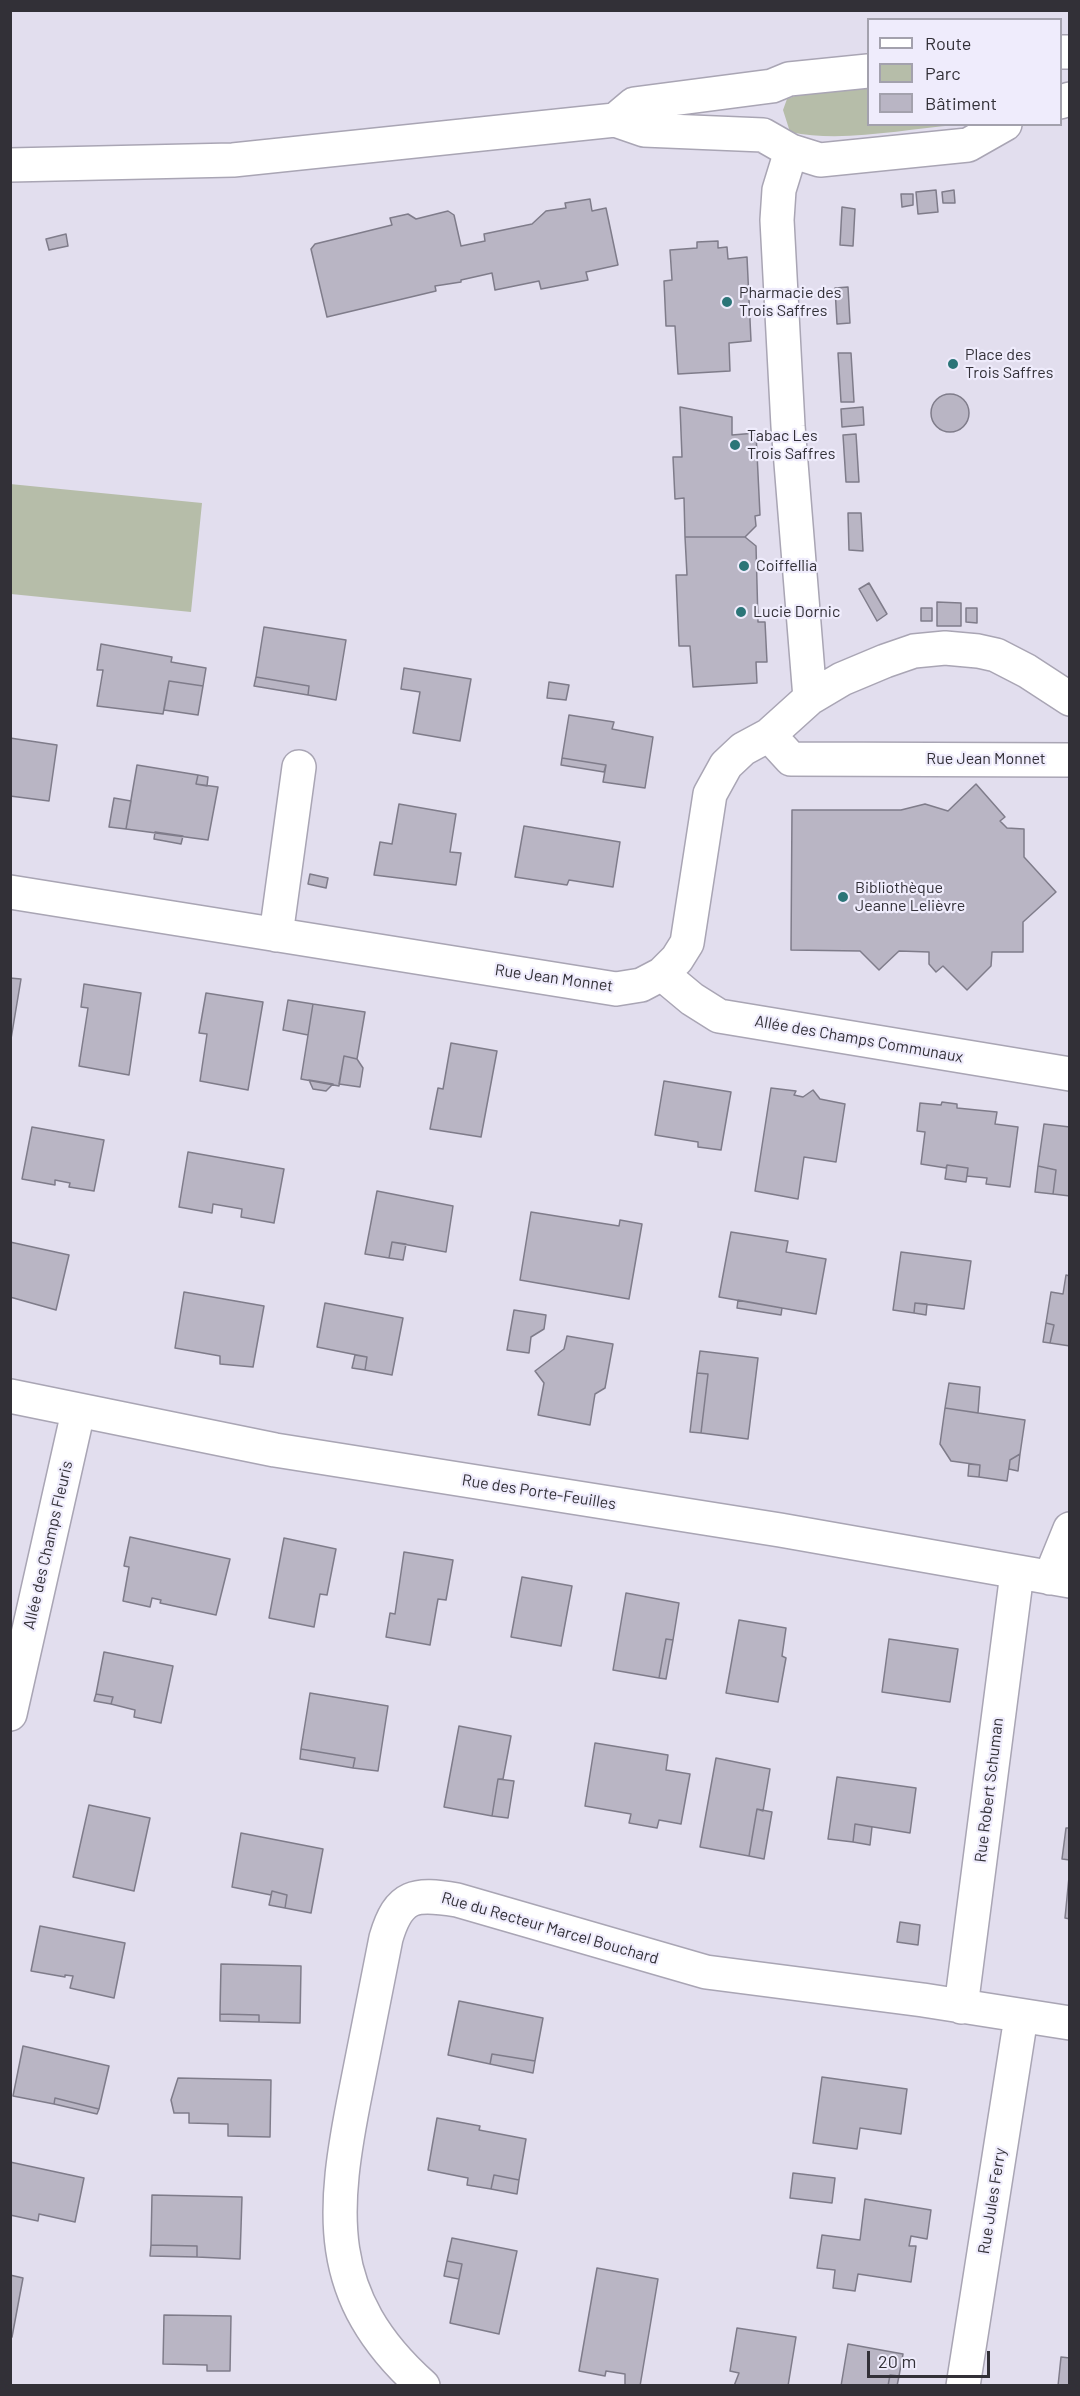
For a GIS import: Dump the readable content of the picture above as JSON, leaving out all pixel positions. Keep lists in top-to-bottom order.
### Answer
{
  "streets": {
    "street": [
      "Rue Jean Monnet",
      "Allée des Champs Communaux",
      "Rue des Porte-Feuilles",
      "Allée des Champs Fleuris",
      "Rue Robert Schuman",
      "Rue du Recteur Marcel Bouchard",
      "Rue Jules Ferry"
    ]
  },
  "crossings": [
    ["Rue Jean Monnet", "Allée des Champs Communaux"],
    ["Rue des Porte-Feuilles", "Allée des Champs Fleuris"],
    ["Rue des Porte-Feuilles", "Rue Robert Schuman"],
    ["Rue Robert Schuman", "Rue du Recteur Marcel Bouchard"],
    ["Rue du Recteur Marcel Bouchard", "Rue Jules Ferry"]
  ],
  "places": [
    "Pharmacie des Trois Saffres",
    "Place des Trois Saffres",
    "Tabac Les Trois Saffres",
    "Coiffellia",
    "Lucie Dornic",
    "Bibliothèque Jeanne Lelièvre"
  ],
  "legend": ["Route", "Parc", "Bâtiment"],
  "scale_bar": "20 m"
}
